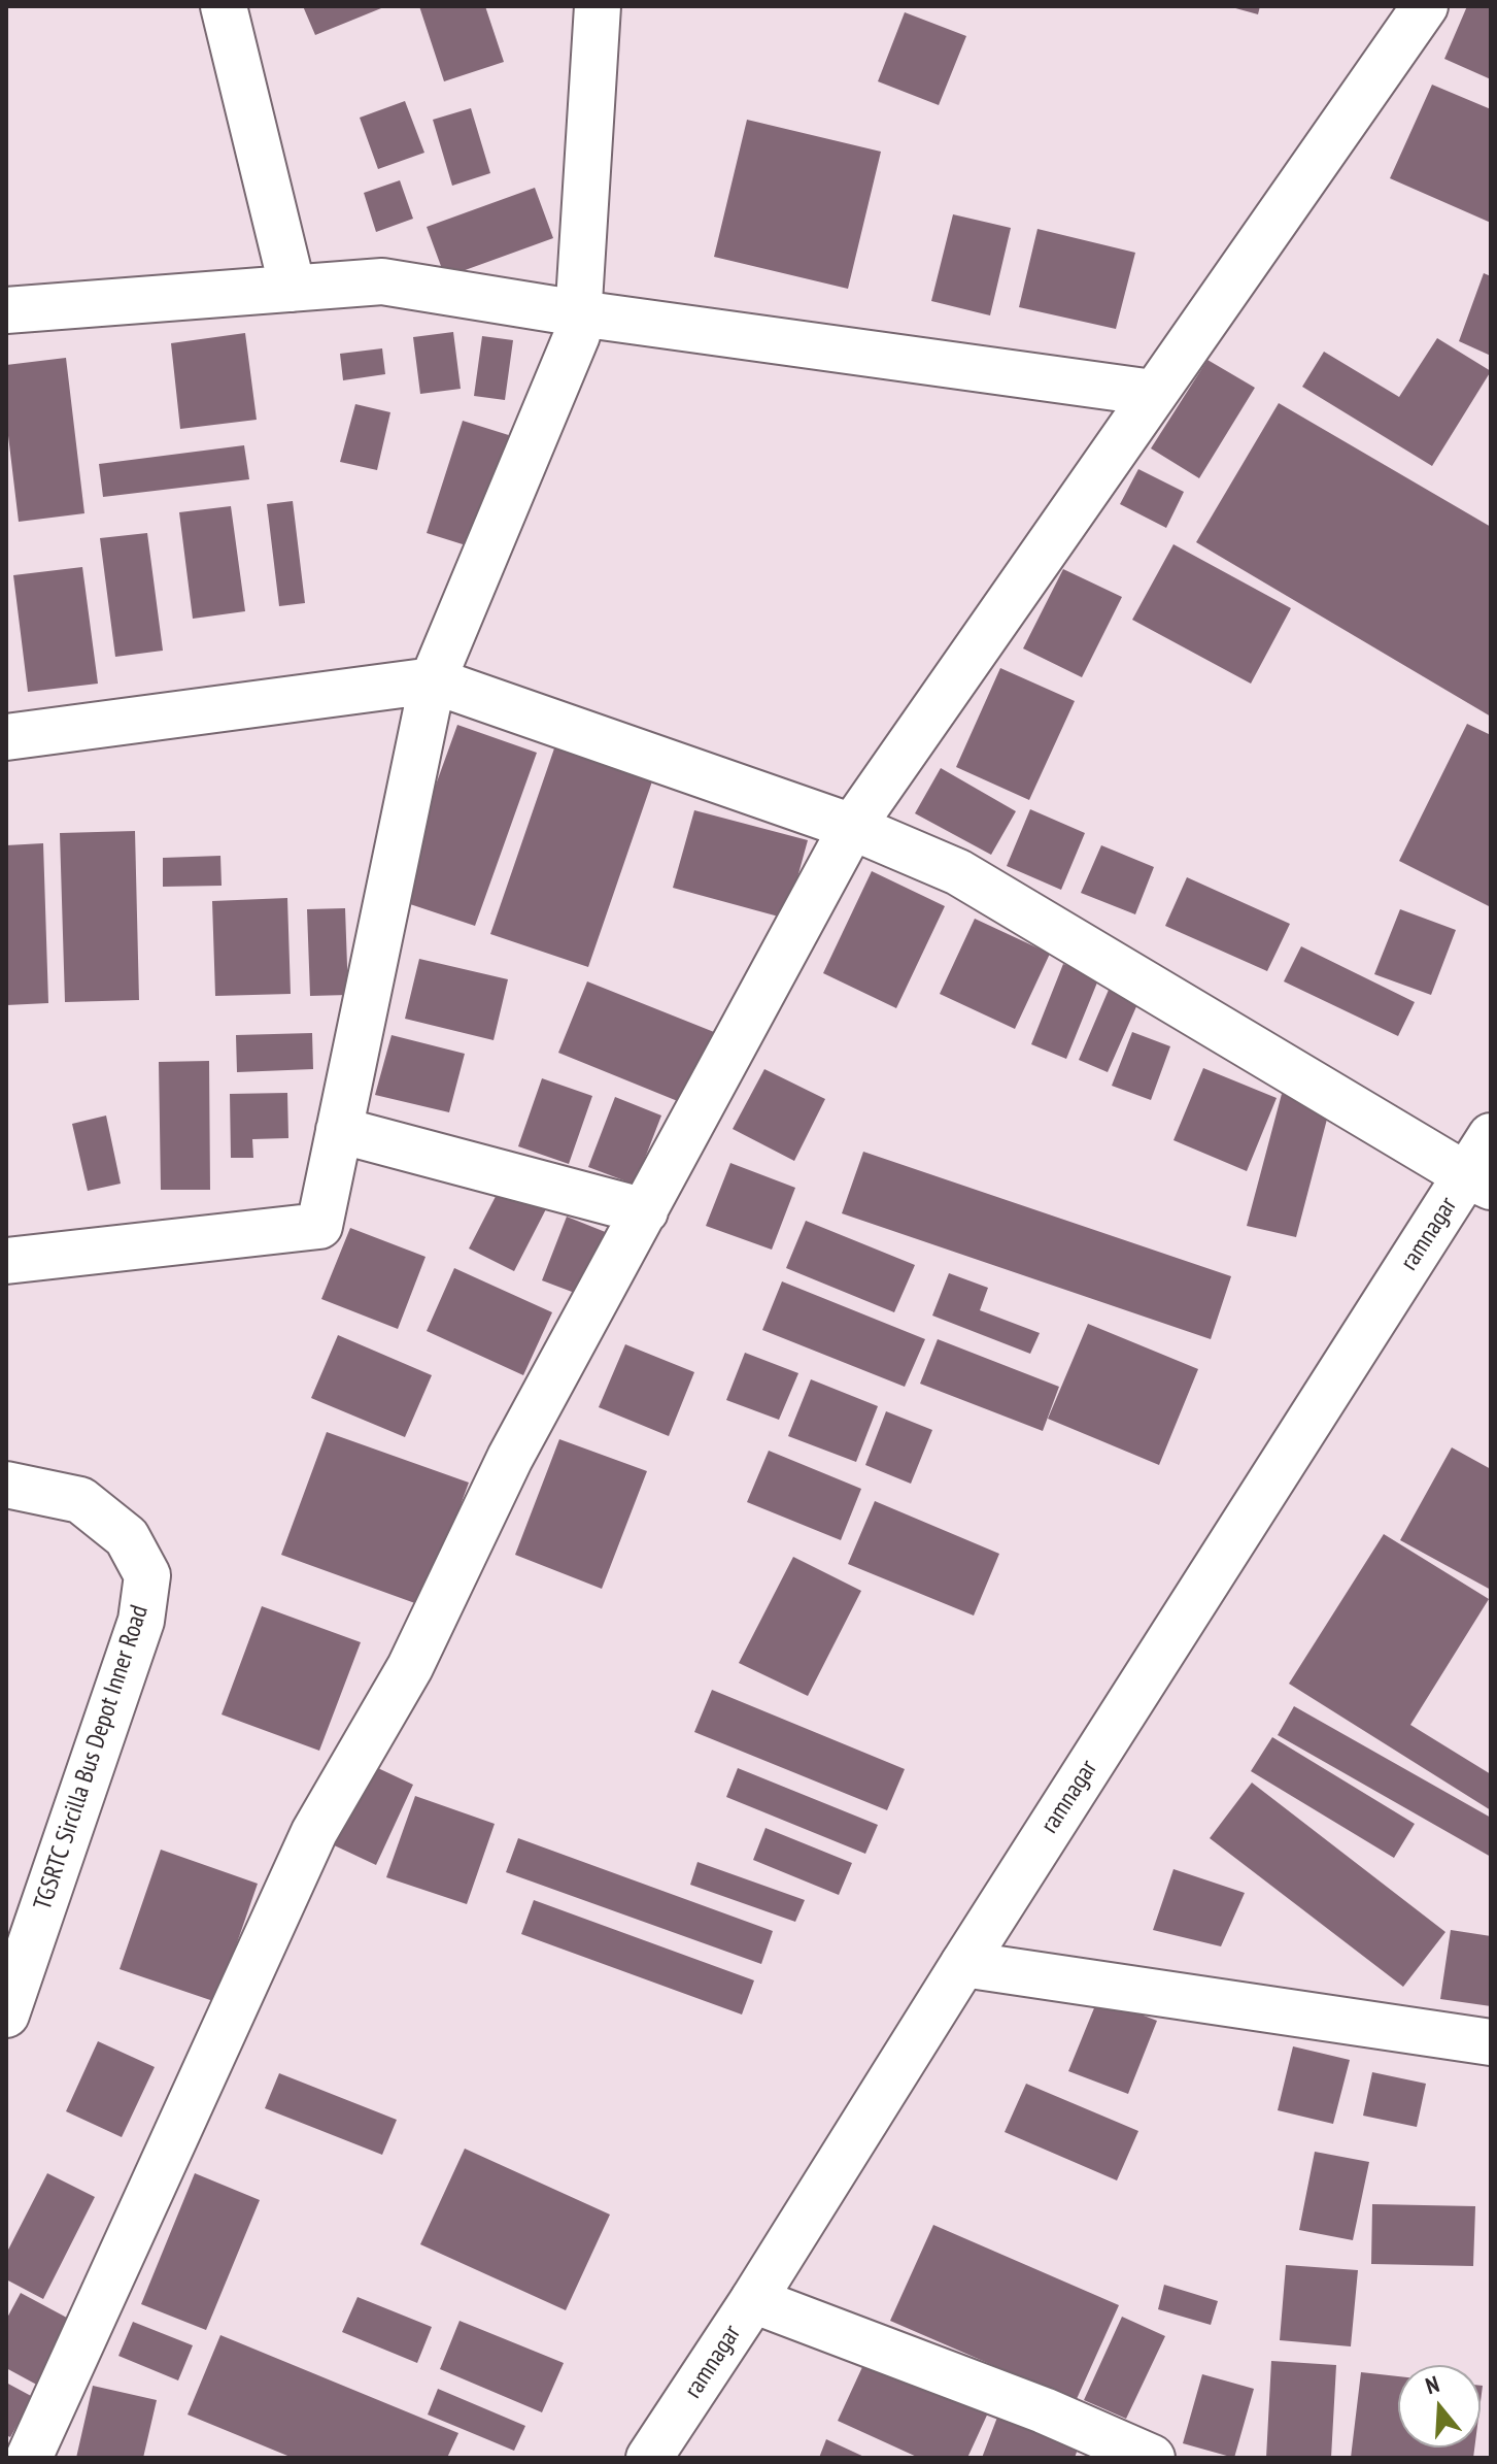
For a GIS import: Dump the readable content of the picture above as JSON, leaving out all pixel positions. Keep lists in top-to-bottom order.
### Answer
{
  "streets": {
    "street": ["ramnagar", "TGSRTC Sircilla Bus Depot Inner Road"]
  },
  "north": "top"
}
